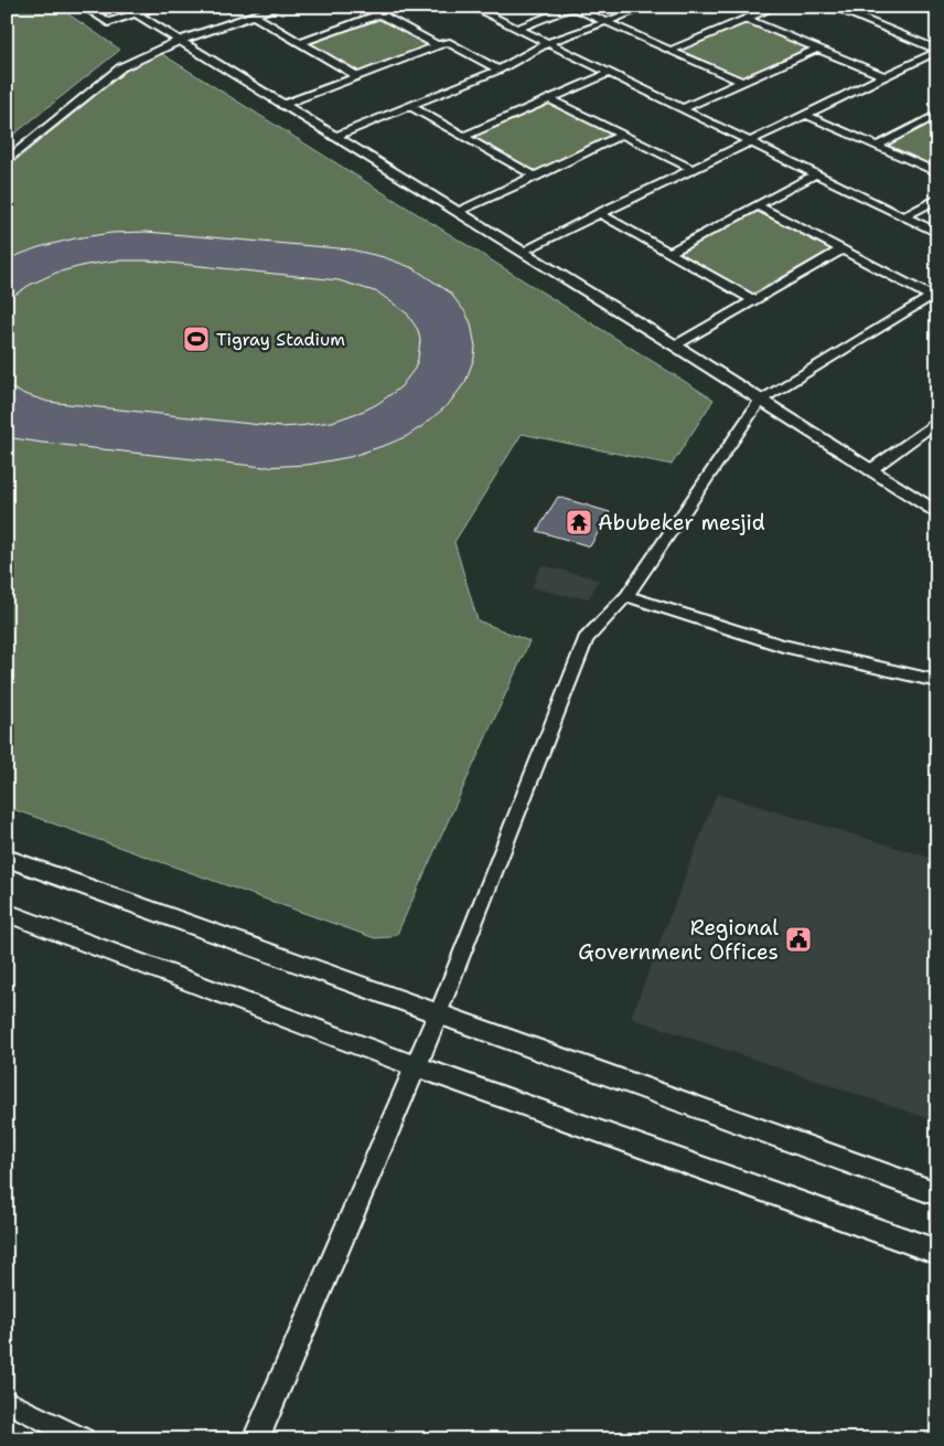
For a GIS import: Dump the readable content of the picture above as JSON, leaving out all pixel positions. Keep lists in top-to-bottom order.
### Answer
{
  "places": {
    "sports": ["Tigray Stadium"],
    "temple": ["Abubeker mesjid"],
    "public building": ["Regional Government Offices"]
  }
}
